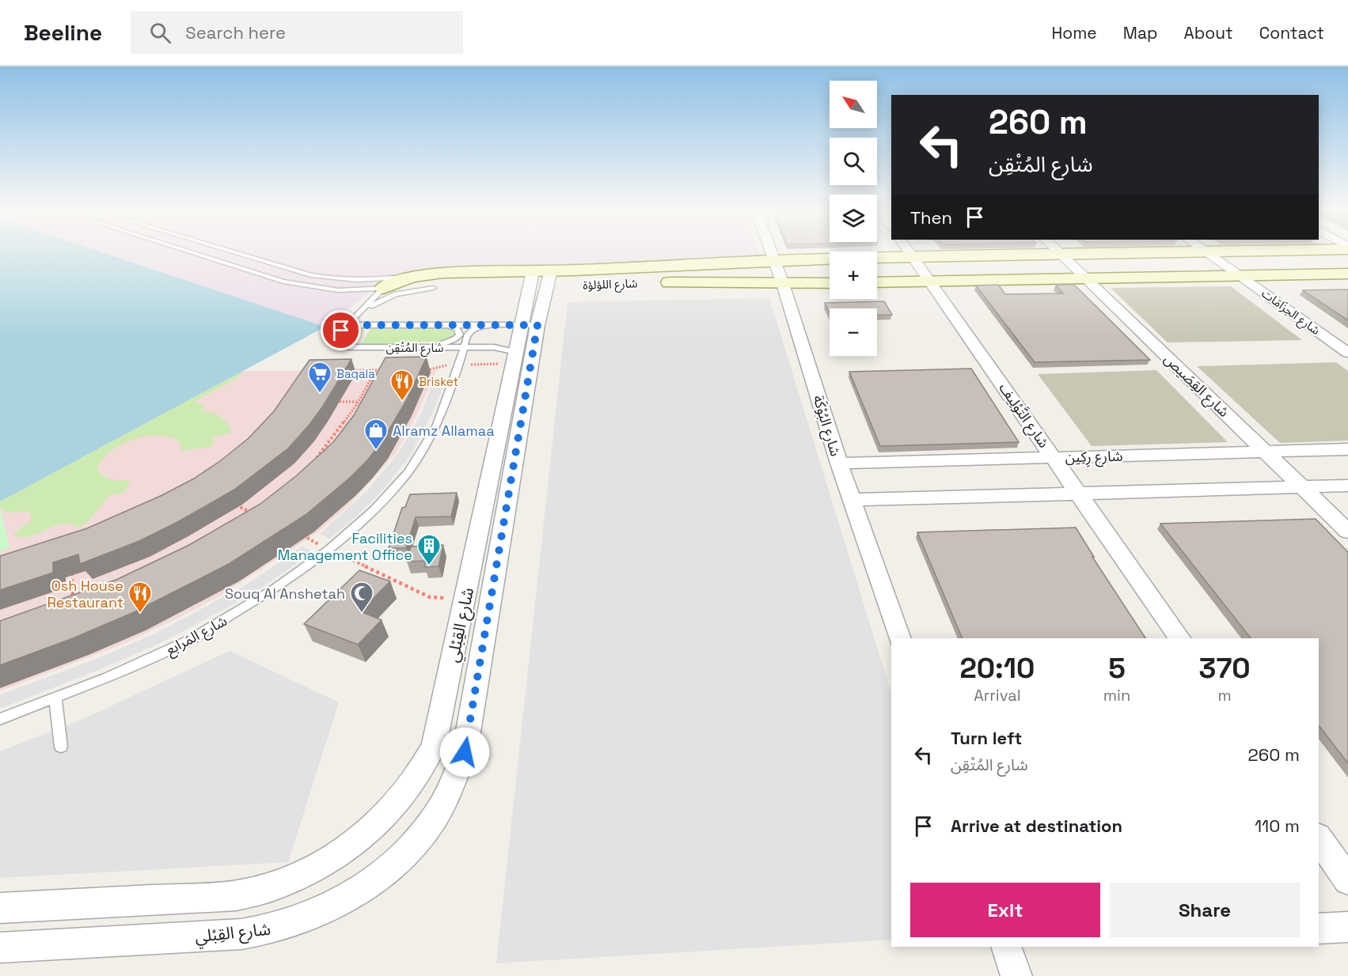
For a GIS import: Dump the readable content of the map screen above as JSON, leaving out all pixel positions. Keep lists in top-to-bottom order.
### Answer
{
  "streets": {
    "street": [
      "شارع اللؤلؤة",
      "شارع الحِزَامَات",
      "شارع القِصَيص",
      "شارع التَّوْلِيف",
      "شارع البُوْكَة",
      "شارع رِكِين",
      "شارع القِبْلي"
    ],
    "lane": ["شارع المُتْقِن", "شارع المَرابع"]
  },
  "crossings": [
    ["شارع اللؤلؤة", "شارع المُتْقِن"],
    ["شارع اللؤلؤة", "شارع القِصَيص"],
    ["شارع اللؤلؤة", "شارع التَّوْلِيف"],
    ["شارع اللؤلؤة", "شارع البُوْكَة"],
    ["شارع اللؤلؤة", "شارع القِبْلي"],
    ["شارع المُتْقِن", "شارع القِبْلي"],
    ["شارع المُتْقِن", "شارع المَرابع"],
    ["شارع القِصَيص", "شارع رِكِين"],
    ["شارع التَّوْلِيف", "شارع رِكِين"],
    ["شارع البُوْكَة", "شارع رِكِين"]
  ],
  "places": {
    "supermarket": ["Baqala"],
    "restaurant": ["Brisket", "Osh House Restaurant"],
    "shop": ["Alramz Allamaa"],
    "building": ["Facilities Management Office"],
    "mosque": ["Souq Al Anshetah"]
  },
  "north": "top left",
  "page": {
    "header": "Beeline",
    "search": "Search here",
    "nav": [
      "Home",
      "Map",
      "About",
      "Contact"
    ],
    "map_buttons": ["+", "−"],
    "turn": ["260 m", "شارع المُتْقِن"],
    "then": "Then",
    "eta": [
      "20:10",
      "Arrival",
      "5",
      "min",
      "370",
      "m"
    ],
    "list": [
      {
        "name": "Turn left",
        "note": "شارع المُتْقِن",
        "value": "260 m"
      },
      {
        "name": "Arrive at destination",
        "value": "110 m"
      }
    ],
    "buttons": ["Exit", "Share"]
  }
}
